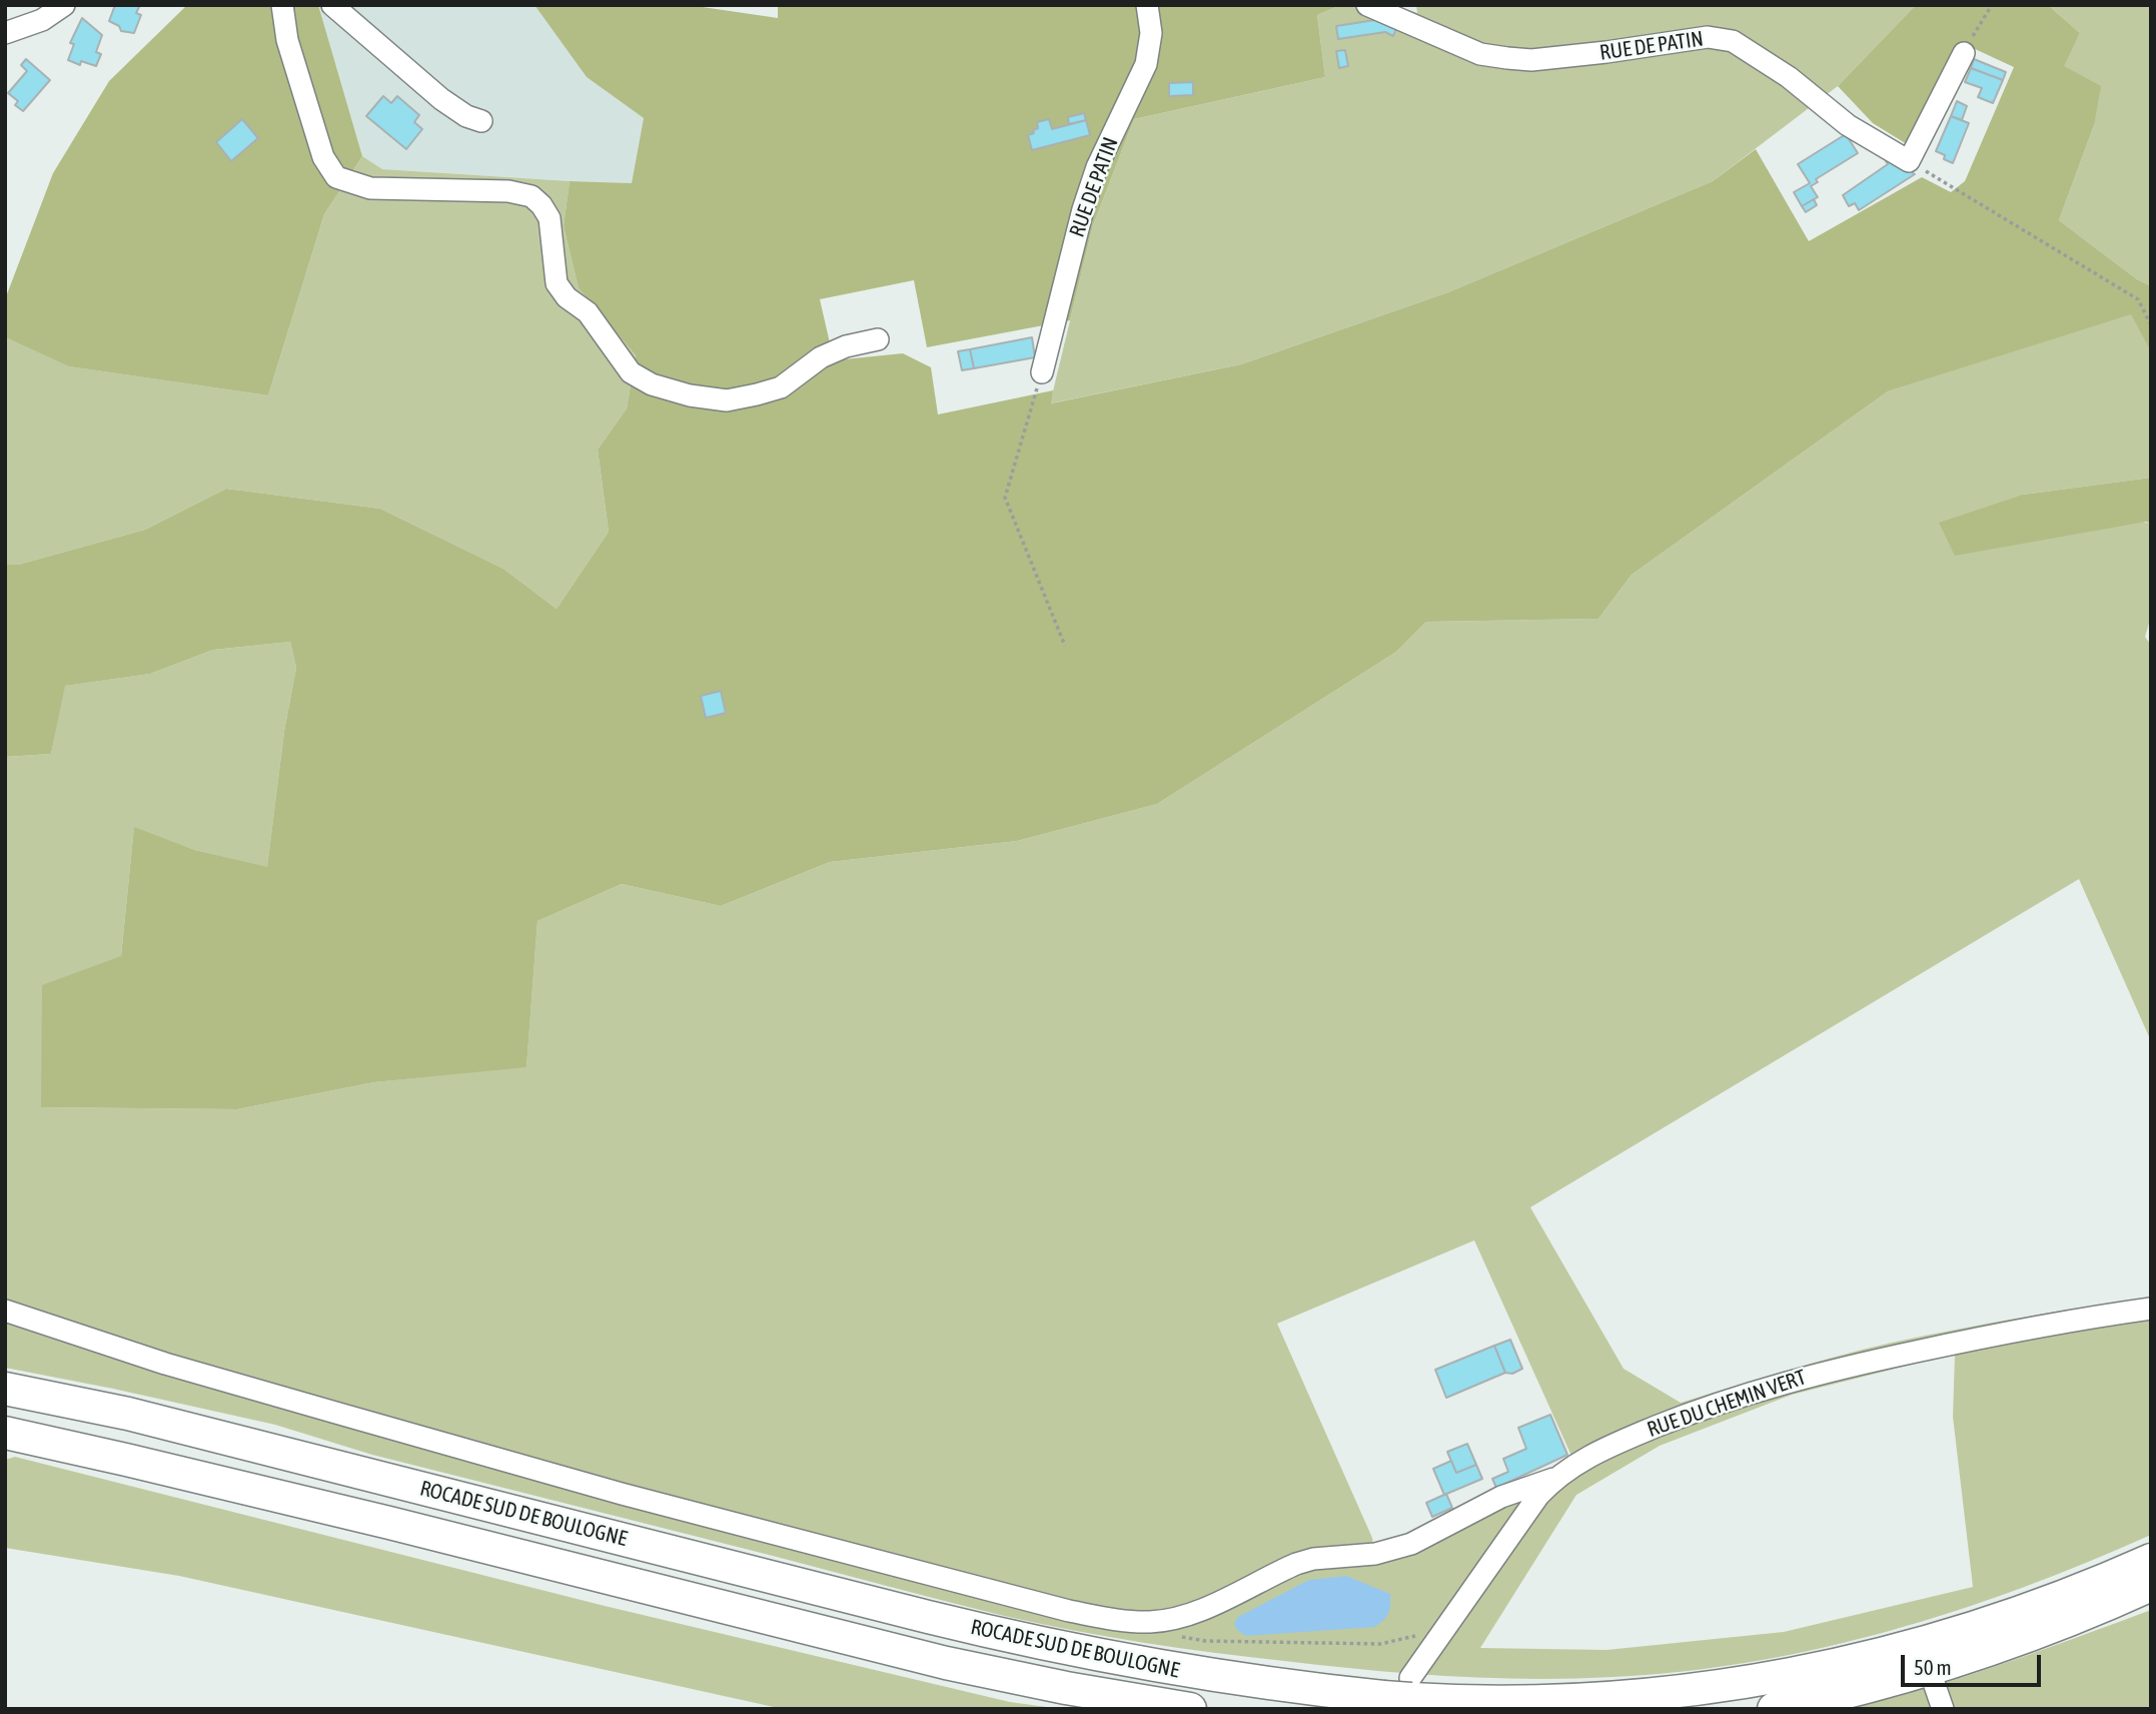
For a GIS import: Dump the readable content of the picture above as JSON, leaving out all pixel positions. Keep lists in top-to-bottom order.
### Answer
{
  "streets": {
    "highway": ["ROCADE SUD DE BOULOGNE"],
    "street": ["RUE DE PATIN", "RUE DU CHEMIN VERT"]
  },
  "crossings": [
    ["RUE DU CHEMIN VERT", "ROCADE SUD DE BOULOGNE"]
  ],
  "scale_bar": "50 m"
}
